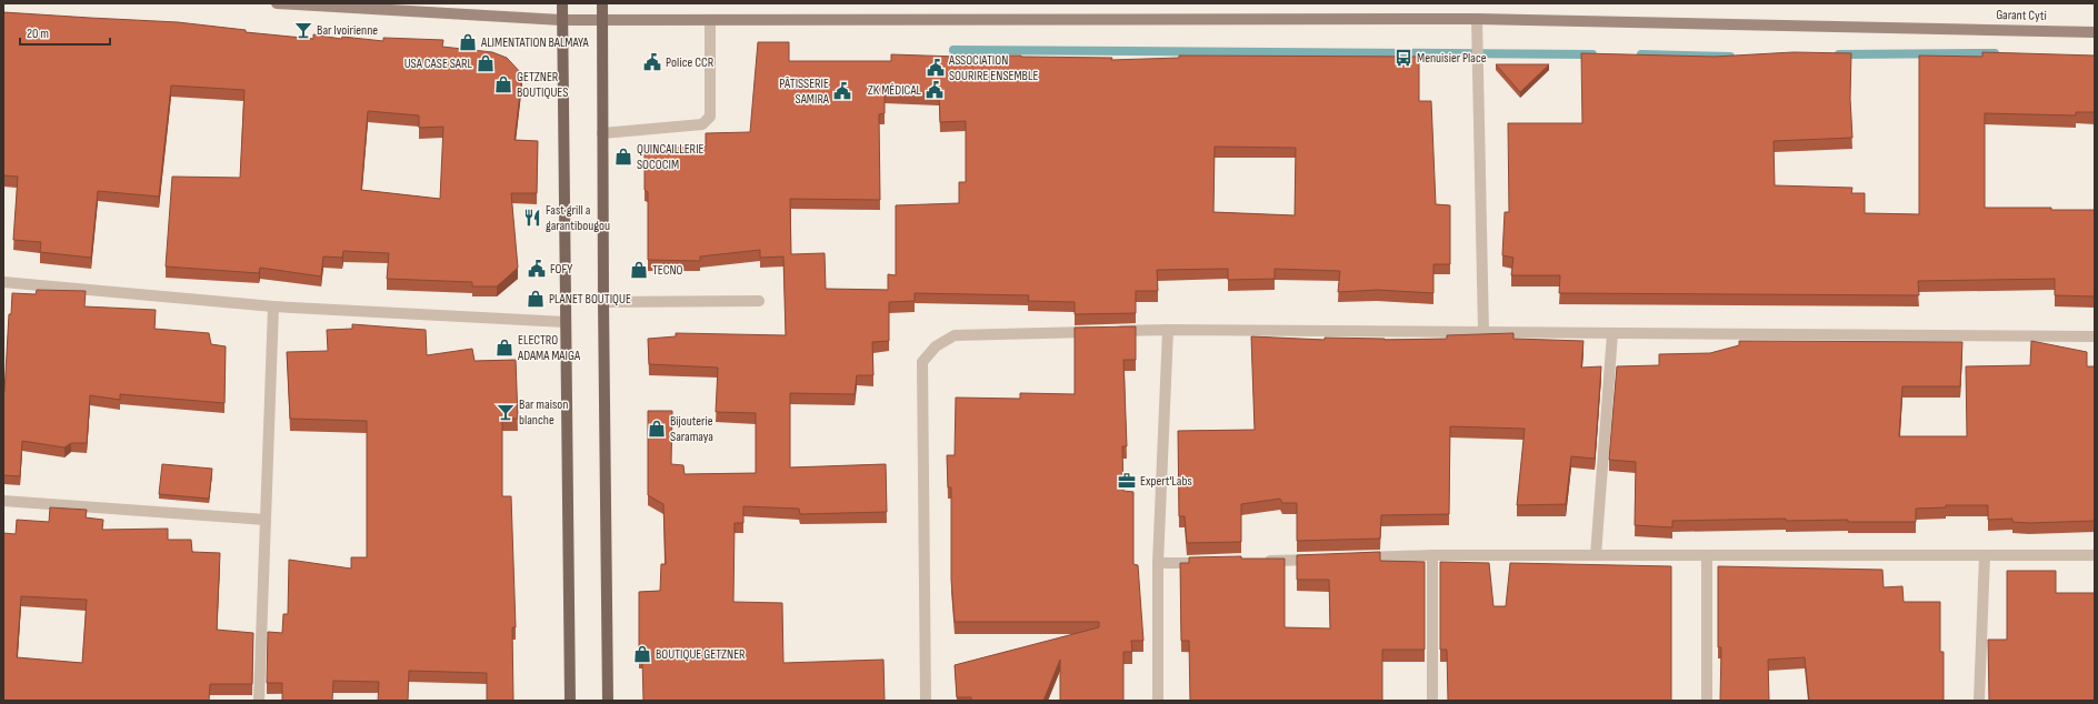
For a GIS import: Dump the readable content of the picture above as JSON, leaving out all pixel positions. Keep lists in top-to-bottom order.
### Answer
{
  "streets": {
    "main road": ["Garant Cyti"]
  },
  "places": {
    "bar": ["Bar Ivoirienne", "Bar maison blanche"],
    "shop": [
      "ALIMENTATION BALMAYA",
      "USA CASE SARL",
      "GETZNER BOUTIQUES",
      "QUINCAILLERIE SOCOCIM",
      "TECNO",
      "PLANET BOUTIQUE",
      "ELECTRO ADAMA MAIGA",
      "Bijouterie Saramaya",
      "BOUTIQUE GETZNER"
    ],
    "bus stop": ["Menuisier Place"],
    "public building": [
      "Police CCR",
      "ASSOCIATION SOURIRE ENSEMBLE",
      "ZK MÉDICAL",
      "PÂTISSERIE SAMIRA",
      "FOFY"
    ],
    "restaurant": ["Fast grill a garantibougou"],
    "office": ["Expert'Labs"]
  },
  "scale_bar": "20 m"
}
